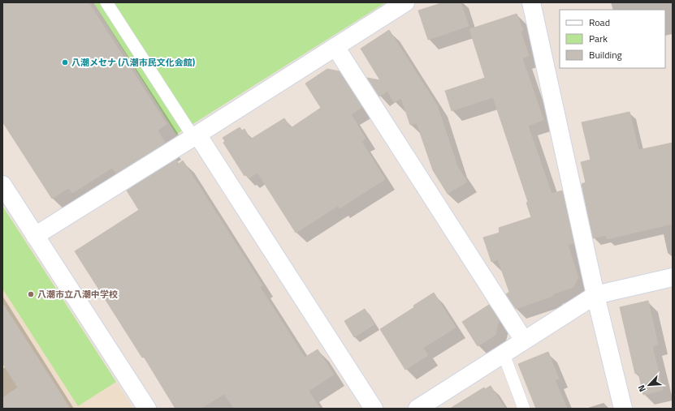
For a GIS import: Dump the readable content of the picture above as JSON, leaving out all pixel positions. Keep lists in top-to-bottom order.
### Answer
{
  "places": ["八潮メセナ (八潮市民文化会館)", "八潮市立八潮中学校"],
  "legend": ["Road", "Park", "Building"],
  "north": "bottom left"
}
